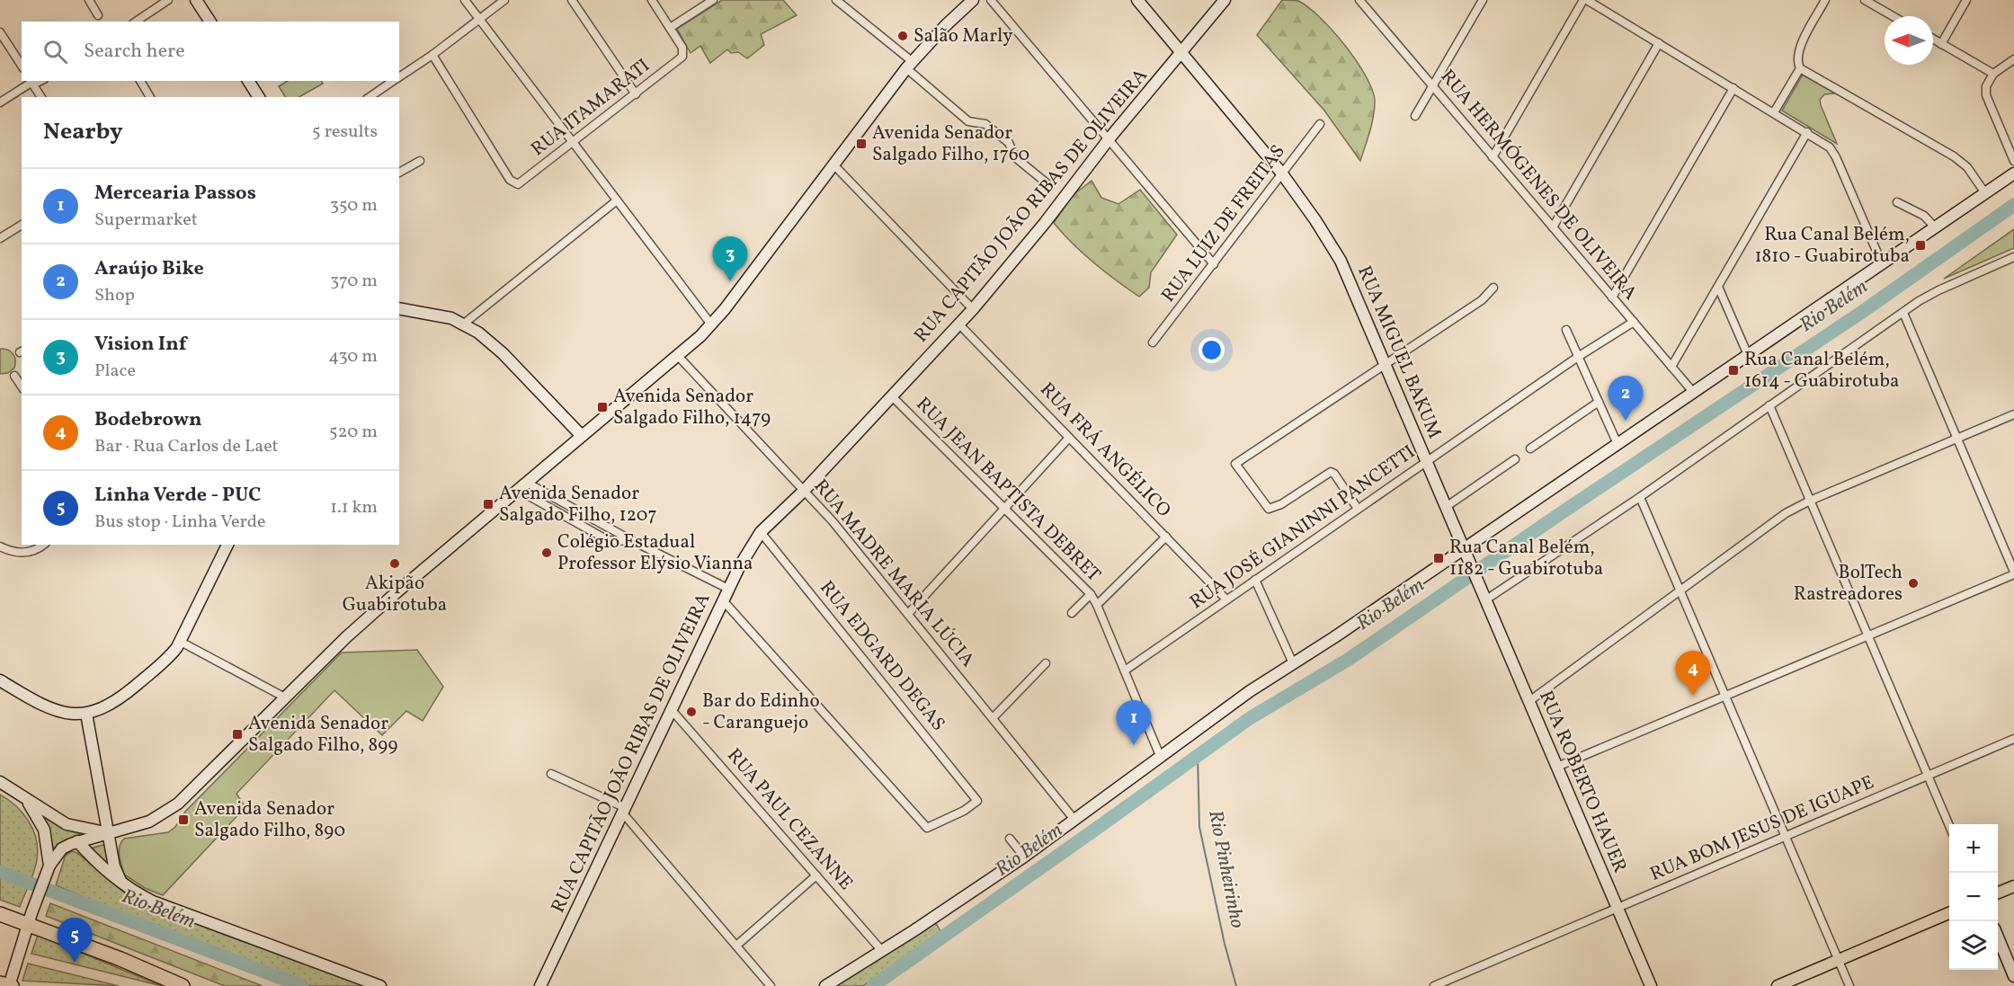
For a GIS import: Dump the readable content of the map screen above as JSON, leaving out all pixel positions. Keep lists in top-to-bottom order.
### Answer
{
  "streets": {
    "street": [
      "RUA ITAMARATI",
      "RUA HERMÓGENES DE OLIVEIRA",
      "RUA CAPITÃO JOÃO RIBAS DE OLIVEIRA",
      "RUA LUIZ DE FREITAS",
      "RUA MIGUEL BAKUM",
      "RUA FRÁ ANGÉLICO",
      "RUA JEAN BAPTISTA DEBRET",
      "RUA JOSÉ GIANINNI PANCETTI",
      "RUA MADRE MARIA LÚCIA",
      "RUA EDGARD DEGAS",
      "RUA ROBERTO HAUER",
      "RUA PAUL CEZANNE",
      "RUA BOM JESUS DE IGUAPE"
    ]
  },
  "crossings": [
    ["RUA HERMÓGENES DE OLIVEIRA", "RUA JOSÉ GIANINNI PANCETTI"],
    ["RUA CAPITÃO JOÃO RIBAS DE OLIVEIRA", "RUA MIGUEL BAKUM"],
    ["RUA CAPITÃO JOÃO RIBAS DE OLIVEIRA", "RUA FRÁ ANGÉLICO"],
    ["RUA CAPITÃO JOÃO RIBAS DE OLIVEIRA", "RUA JEAN BAPTISTA DEBRET"],
    ["RUA CAPITÃO JOÃO RIBAS DE OLIVEIRA", "RUA MADRE MARIA LÚCIA"],
    ["RUA CAPITÃO JOÃO RIBAS DE OLIVEIRA", "RUA EDGARD DEGAS"],
    ["RUA CAPITÃO JOÃO RIBAS DE OLIVEIRA", "RUA PAUL CEZANNE"],
    ["RUA LUIZ DE FREITAS", "RUA MIGUEL BAKUM"],
    ["RUA MIGUEL BAKUM", "RUA JOSÉ GIANINNI PANCETTI"],
    ["RUA MIGUEL BAKUM", "RUA ROBERTO HAUER"],
    ["RUA FRÁ ANGÉLICO", "RUA JOSÉ GIANINNI PANCETTI"],
    ["RUA JEAN BAPTISTA DEBRET", "RUA JOSÉ GIANINNI PANCETTI"],
    ["RUA ROBERTO HAUER", "RUA BOM JESUS DE IGUAPE"]
  ],
  "water": ["Rio Belém", "Rio Pinheirinho"],
  "places": {
    "other": [
      "Salão Marly",
      "Colégio Estadual Professor Elýsio Vianna",
      "Akipão Guabirotuba",
      "BolTech Rastreadores",
      "Bar do Edinho - Caranguejo"
    ],
    "transit": [
      "Avenida Senador Salgado Filho, 1760",
      "Rua Canal Belém, 1810 - Guabirotuba",
      "Rua Canal Belém, 1614 - Guabirotuba",
      "Avenida Senador Salgado Filho, 1479",
      "Avenida Senador Salgado Filho, 1207",
      "Rua Canal Belém, 1182 - Guabirotuba",
      "Avenida Senador Salgado Filho, 899",
      "Avenida Senador Salgado Filho, 890"
    ]
  },
  "north": "left",
  "page": {
    "search": "Search here",
    "heading": ["Nearby", "5 results"],
    "list": [
      {
        "mark": "1",
        "name": "Mercearia Passos",
        "note": "Supermarket",
        "value": "350 m"
      },
      {
        "mark": "2",
        "name": "Araújo Bike",
        "note": "Shop",
        "value": "370 m"
      },
      {
        "mark": "3",
        "name": "Vision Inf",
        "note": "Place",
        "value": "430 m"
      },
      {
        "mark": "4",
        "name": "Bodebrown",
        "note": "Bar · Rua Carlos de Laet",
        "value": "520 m"
      },
      {
        "mark": "5",
        "name": "Linha Verde - PUC",
        "note": "Bus stop · Linha Verde",
        "value": "1.1 km"
      }
    ],
    "pins": [
      "3",
      "2",
      "4",
      "1",
      "5"
    ],
    "map_buttons": ["+", "−"]
  }
}
